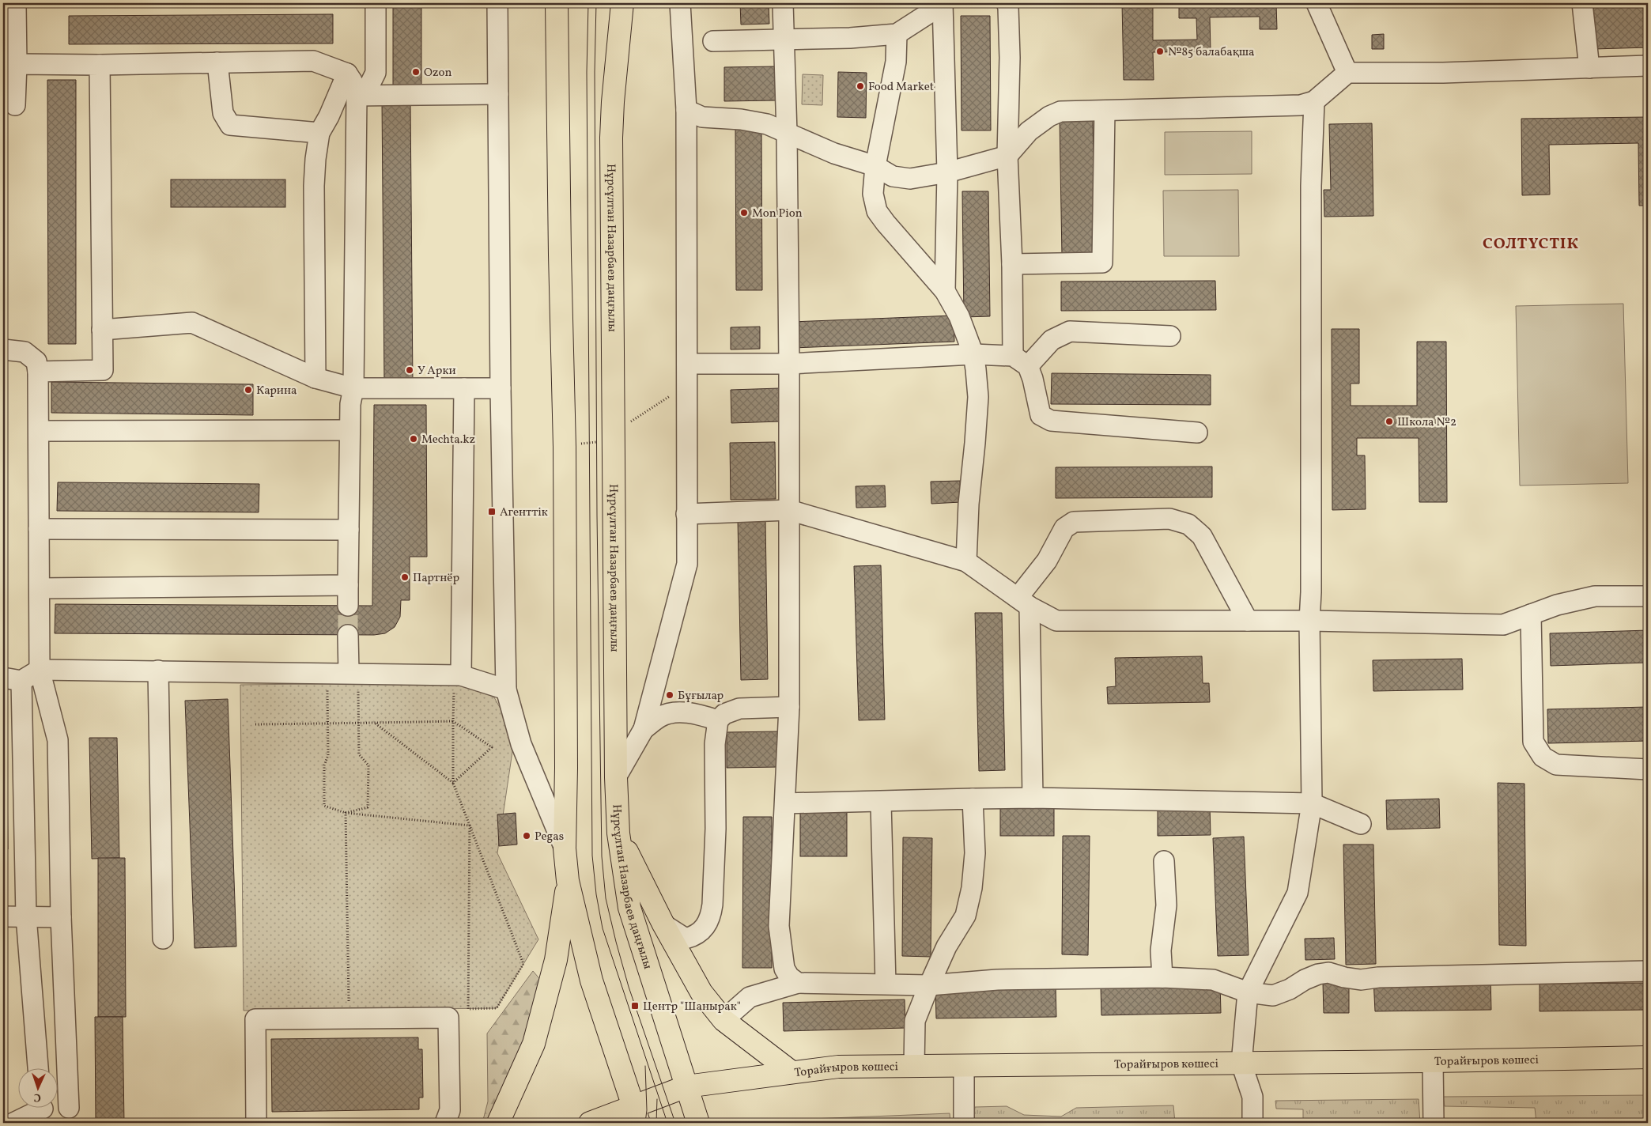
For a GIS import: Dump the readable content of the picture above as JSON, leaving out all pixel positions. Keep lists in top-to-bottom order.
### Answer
{
  "streets": {
    "main road": ["Нұрсұлтан Назарбаев даңғылы", "Торайғыров көшесі"]
  },
  "crossings": [
    ["Нұрсұлтан Назарбаев даңғылы", "Торайғыров көшесі"]
  ],
  "districts": ["СОЛТҮСТІК"],
  "places": {
    "other": [
      "№85 балабақша",
      "Ozon",
      "Food Market",
      "Mon Pion",
      "У Арки",
      "Карина",
      "Школа №2",
      "Mechta.kz",
      "Партнёр",
      "Бұғылар",
      "Pegas"
    ],
    "transit": ["Агенттік", "Центр \"Шанырак\""]
  },
  "north": "bottom"
}
